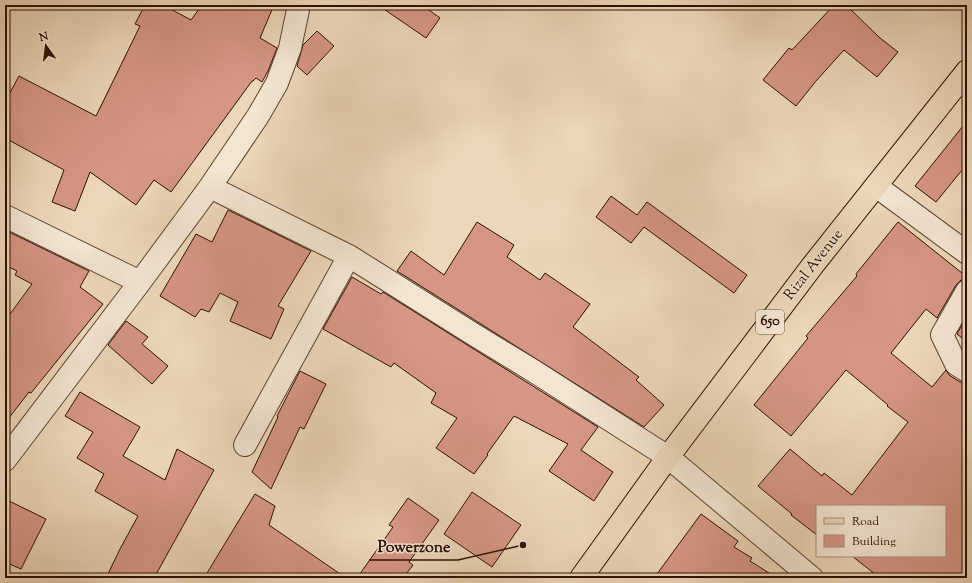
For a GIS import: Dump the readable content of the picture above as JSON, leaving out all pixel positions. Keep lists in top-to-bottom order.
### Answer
{
  "streets": {
    "main road": ["Rizal Avenue", "650"]
  },
  "places": ["Powerzone"],
  "legend": ["Road", "Building"],
  "north": "top"
}
